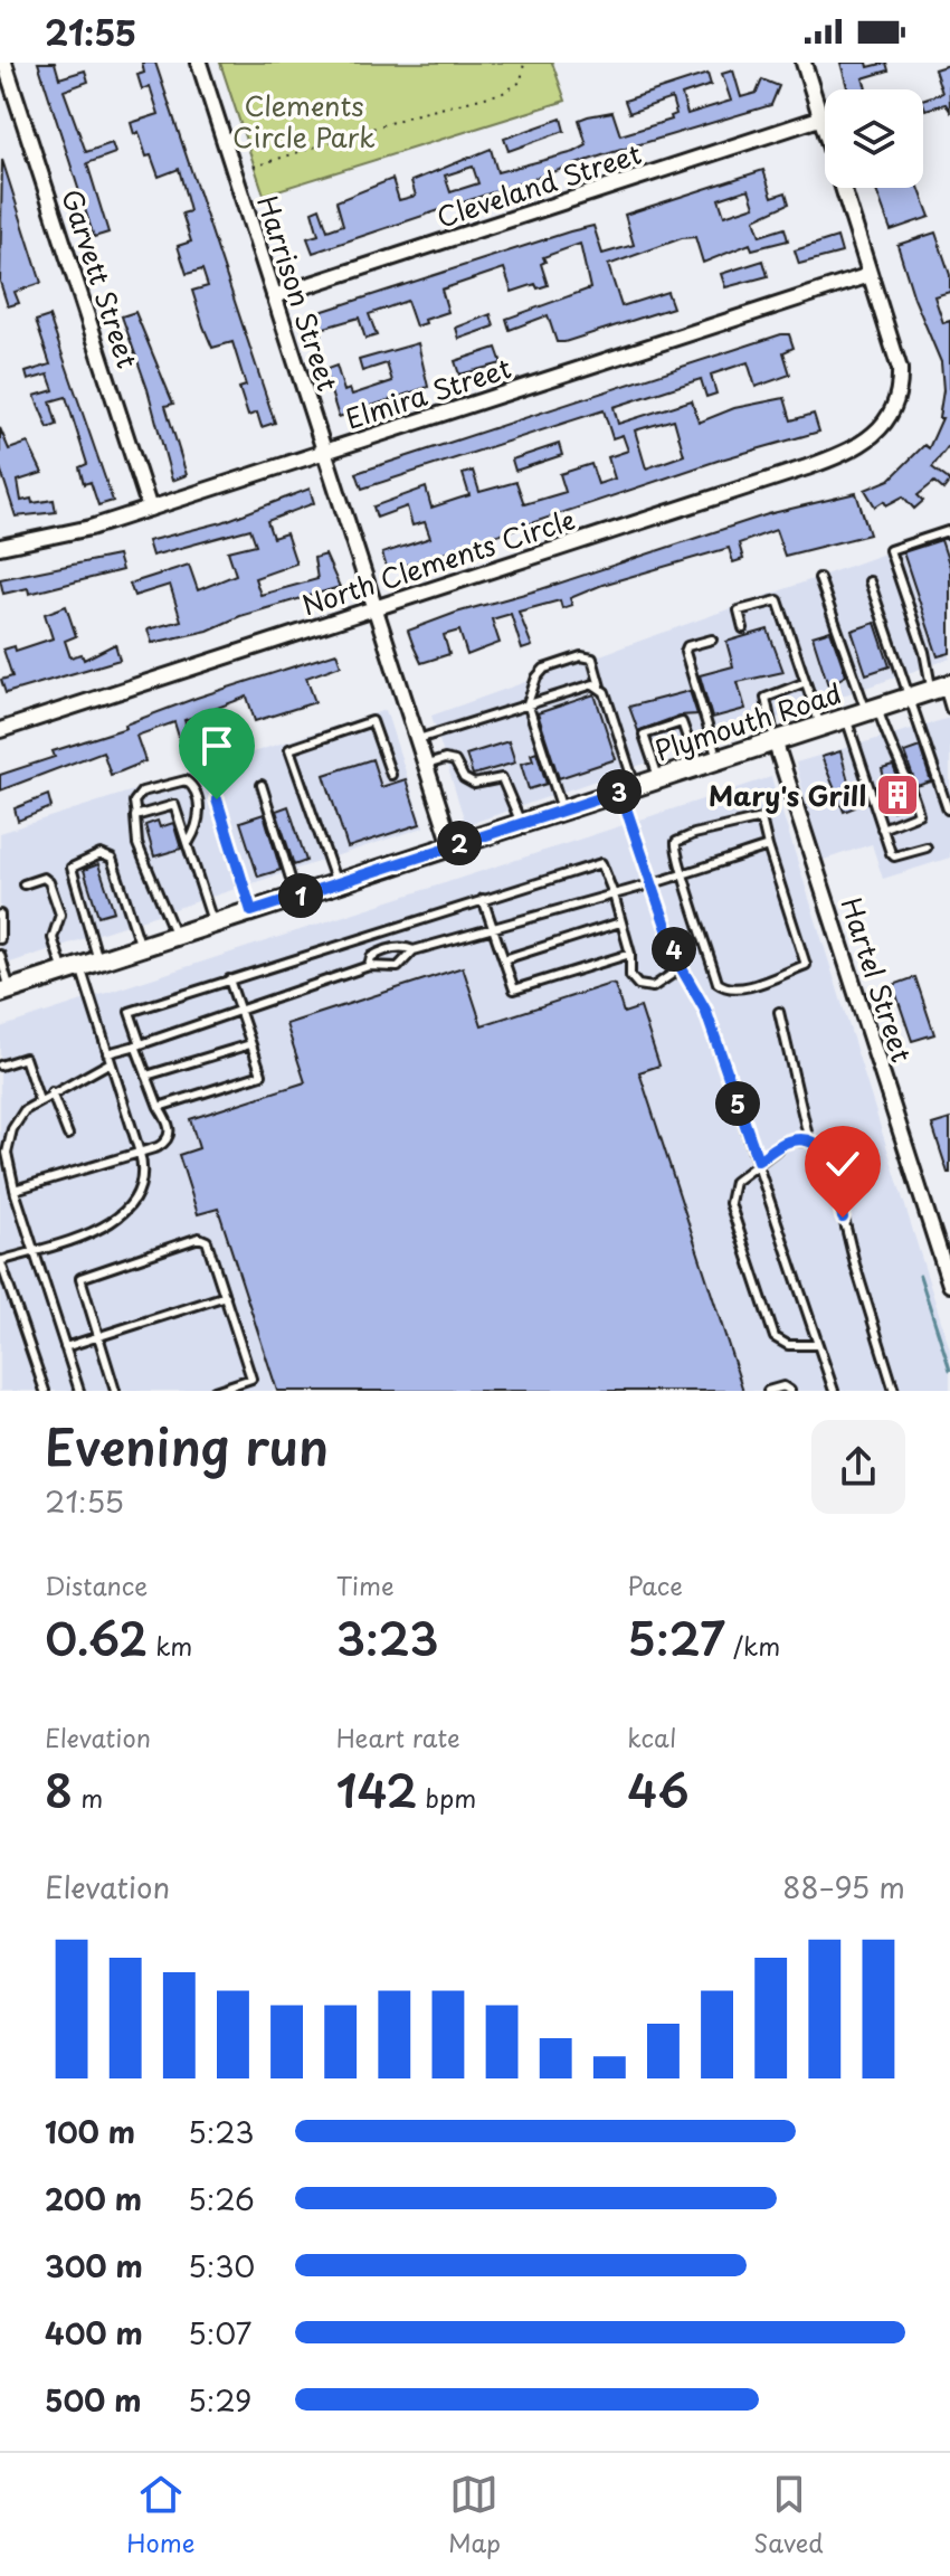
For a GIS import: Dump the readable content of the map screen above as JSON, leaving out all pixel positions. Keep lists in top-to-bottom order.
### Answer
{
  "streets": {
    "main road": ["Plymouth Road"],
    "street": [
      "Cleveland Street",
      "Garvett Street",
      "Harrison Street",
      "Elmira Street",
      "North Clements Circle",
      "Hartel Street"
    ]
  },
  "crossings": [
    ["Cleveland Street", "Harrison Street"],
    ["Garvett Street", "Elmira Street"],
    ["Harrison Street", "Elmira Street"],
    ["Harrison Street", "North Clements Circle"],
    ["Harrison Street", "Plymouth Road"],
    ["Elmira Street", "North Clements Circle"],
    ["Plymouth Road", "Hartel Street"]
  ],
  "parks": ["Clements Circle Park"],
  "places": {
    "building": ["Mary's Grill"]
  },
  "page": {
    "status": "21:55",
    "pins": [
      "3",
      "2",
      "1",
      "4",
      "5"
    ],
    "heading": ["Evening run", "21:55"],
    "stats": [
      ["Distance", "0.62 km"],
      ["Time", "3:23"],
      ["Pace", "5:27 /km"],
      ["Elevation", "8 m"],
      ["Heart rate", "142 bpm"],
      ["kcal", "46"]
    ],
    "chart": ["Elevation", "88–95 m"],
    "list": [
      {
        "name": "100 m",
        "note": "5:23"
      },
      {
        "name": "200 m",
        "note": "5:26"
      },
      {
        "name": "300 m",
        "note": "5:30"
      },
      {
        "name": "400 m",
        "note": "5:07"
      },
      {
        "name": "500 m",
        "note": "5:29"
      }
    ],
    "tabs": ["Home", "Map", "Saved"]
  }
}
